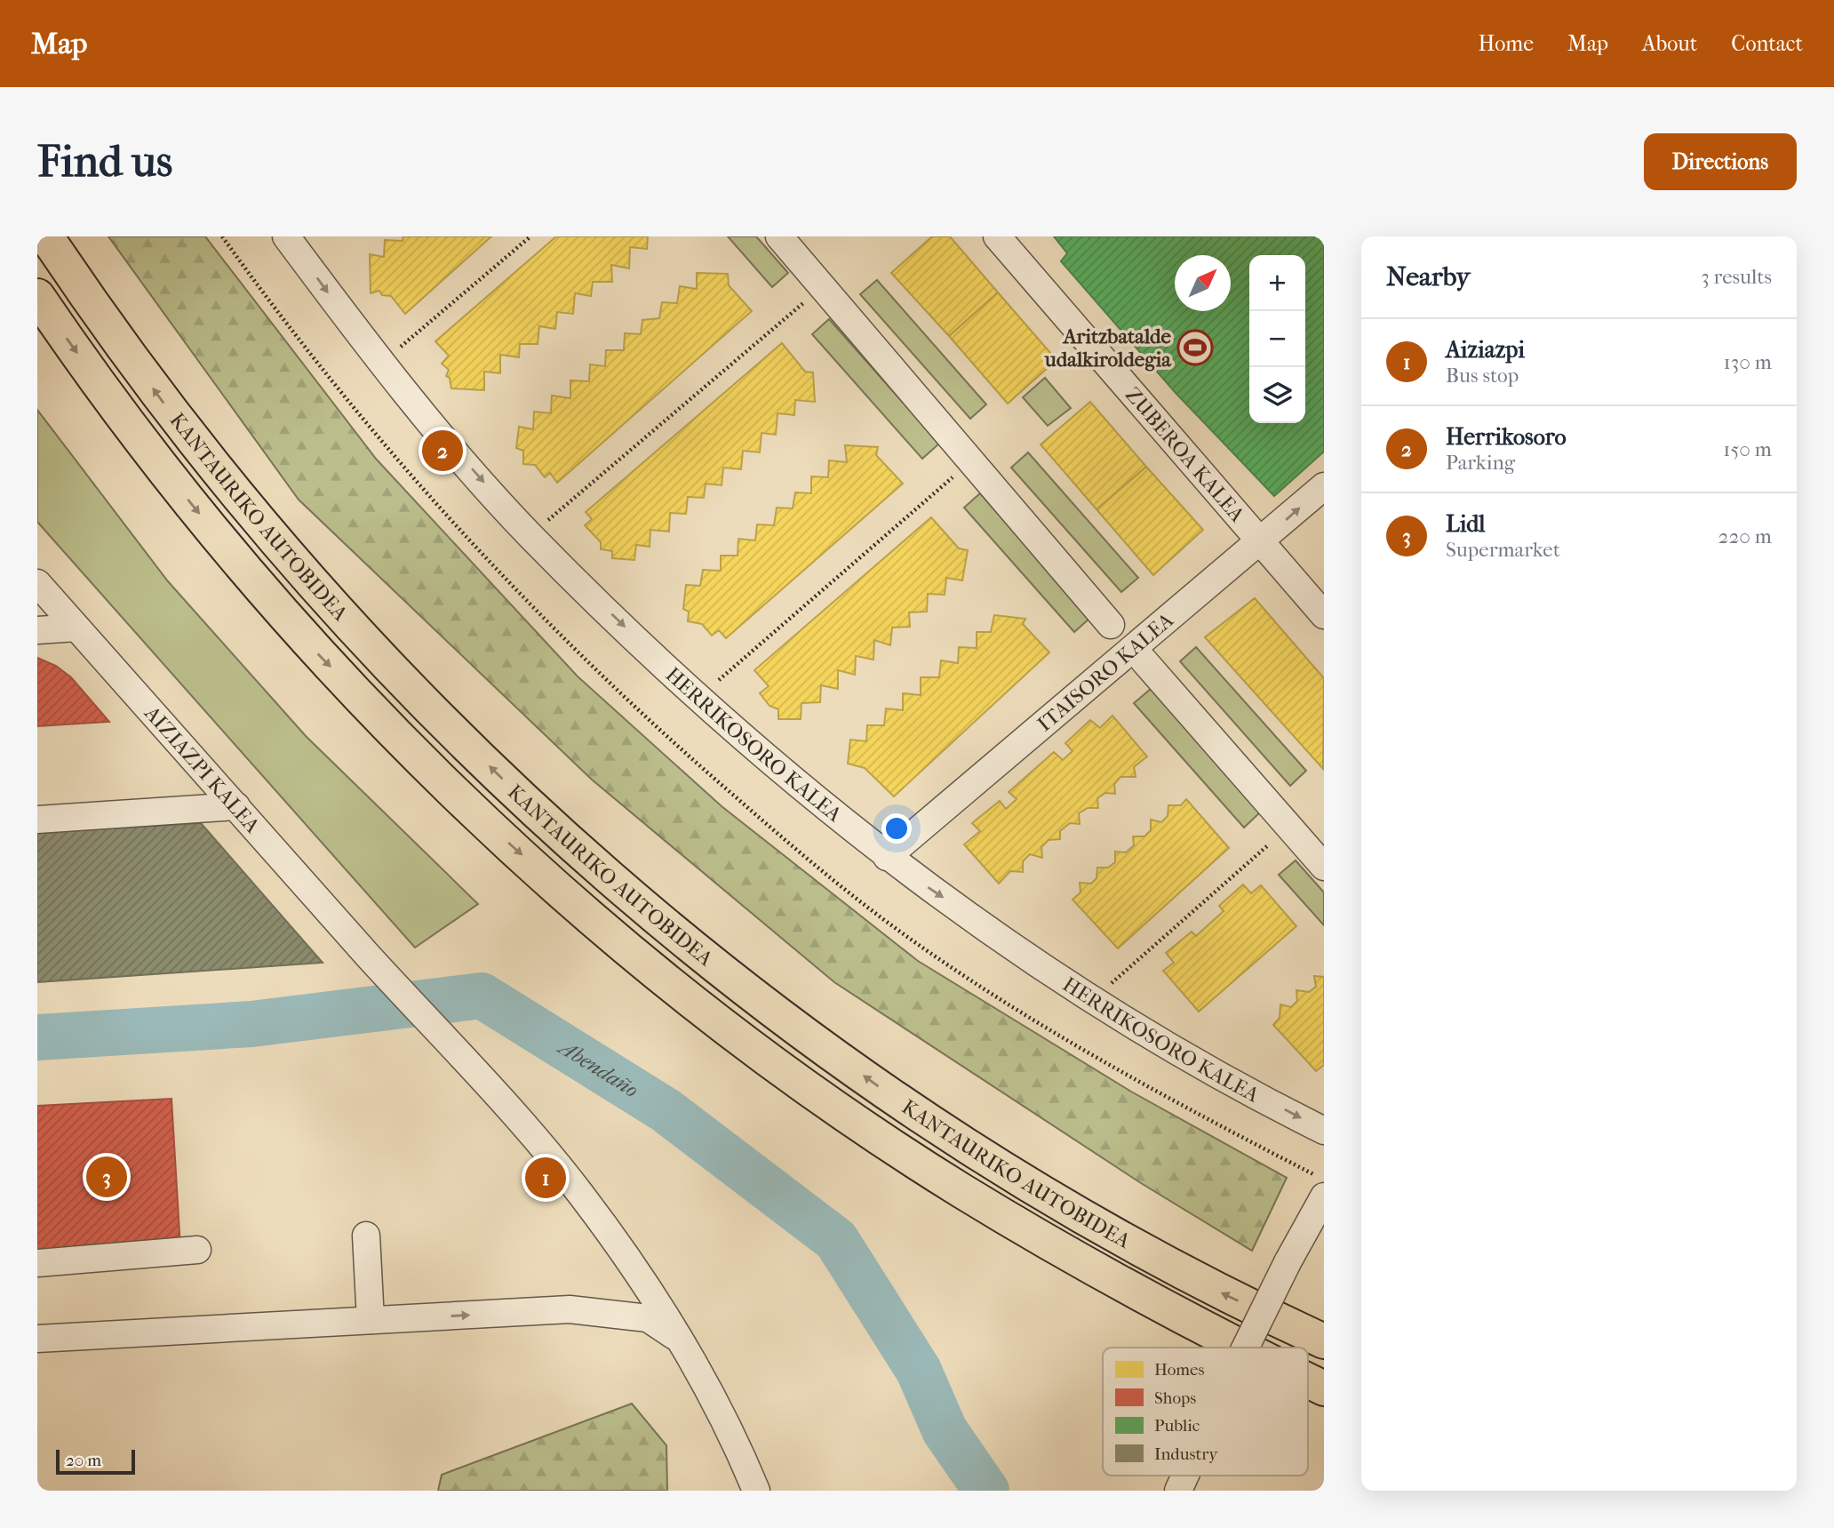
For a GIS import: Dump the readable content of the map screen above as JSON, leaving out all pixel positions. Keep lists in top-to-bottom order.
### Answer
{
  "streets": {
    "highway": ["KANTAURIKO AUTOBIDEA"],
    "street": [
      "ZUBEROA KALEA",
      "ITAISORO KALEA",
      "HERRIKOSORO KALEA",
      "AIZIAZPI KALEA"
    ]
  },
  "crossings": [
    ["ZUBEROA KALEA", "ITAISORO KALEA"],
    ["ITAISORO KALEA", "HERRIKOSORO KALEA"]
  ],
  "one_way": ["HERRIKOSORO KALEA"],
  "water": ["Abendaño"],
  "places": {
    "sports": ["Aritzbatalde udalkiroldegia"]
  },
  "legend": [
    "Homes",
    "Shops",
    "Public",
    "Industry"
  ],
  "scale_bar": "20 m",
  "north": "top right",
  "page": {
    "header": "Map",
    "nav": [
      "Home",
      "Map",
      "About",
      "Contact"
    ],
    "buttons": "Directions",
    "title": "Find us",
    "heading": ["Nearby", "3 results"],
    "map_buttons": ["+", "−"],
    "list": [
      {
        "mark": "1",
        "name": "Aiziazpi",
        "note": "Bus stop",
        "value": "130 m"
      },
      {
        "mark": "2",
        "name": "Herrikosoro",
        "note": "Parking",
        "value": "150 m"
      },
      {
        "mark": "3",
        "name": "Lidl",
        "note": "Supermarket",
        "value": "220 m"
      }
    ],
    "pins": ["2", "3", "1"],
    "scale": "20 m"
  }
}
